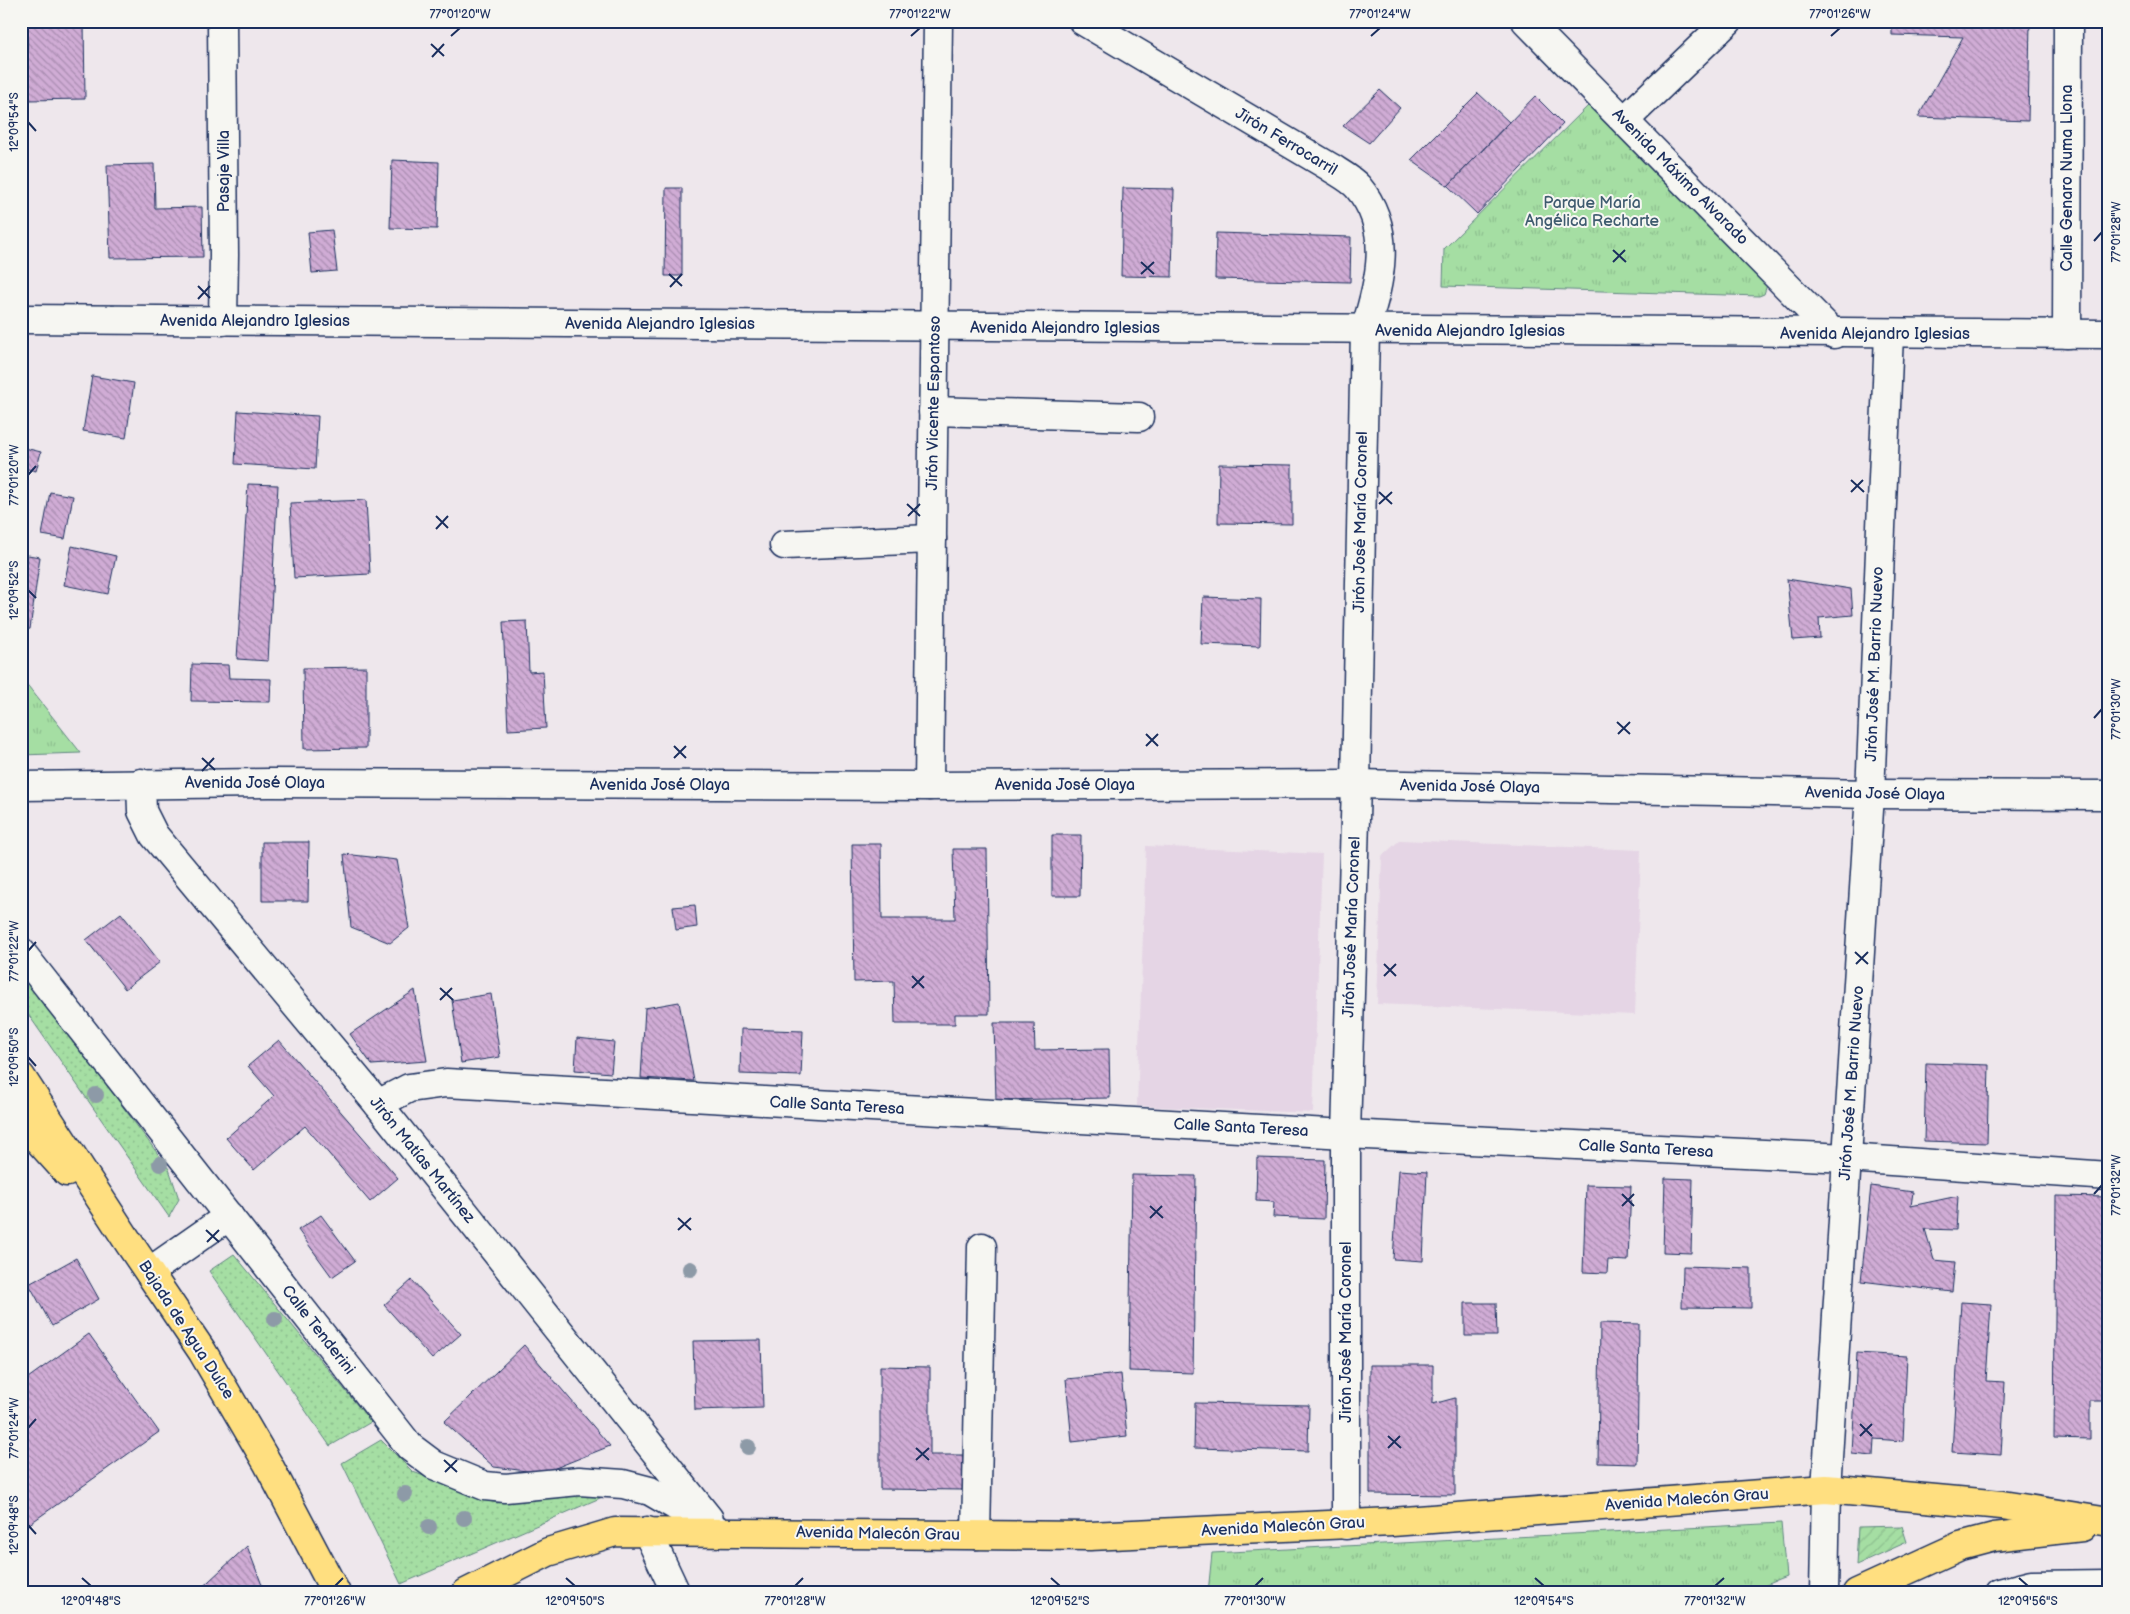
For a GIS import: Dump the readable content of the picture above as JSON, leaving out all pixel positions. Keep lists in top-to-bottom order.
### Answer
{
  "streets": {
    "main road": ["Bajada de Agua Dulce", "Avenida Malecón Grau"],
    "street": [
      "Jirón Ferrocarril",
      "Pasaje Villa",
      "Avenida Máximo Alvarado",
      "Calle Genaro Numa Llona",
      "Avenida Alejandro Iglesias",
      "Jirón Vicente Espantoso",
      "Jirón José María Coronel",
      "Jirón José M. Barrio Nuevo",
      "Avenida José Olaya",
      "Calle Santa Teresa",
      "Jirón Matías Martínez",
      "Calle Tenderini"
    ]
  },
  "crossings": [
    ["Jirón Ferrocarril", "Avenida Alejandro Iglesias"],
    ["Jirón Ferrocarril", "Jirón José María Coronel"],
    ["Pasaje Villa", "Avenida Alejandro Iglesias"],
    ["Avenida Máximo Alvarado", "Avenida Alejandro Iglesias"],
    ["Calle Genaro Numa Llona", "Avenida Alejandro Iglesias"],
    ["Avenida Alejandro Iglesias", "Jirón Vicente Espantoso"],
    ["Avenida Alejandro Iglesias", "Jirón José María Coronel"],
    ["Avenida Alejandro Iglesias", "Jirón José M. Barrio Nuevo"],
    ["Jirón Vicente Espantoso", "Avenida José Olaya"],
    ["Jirón José María Coronel", "Avenida José Olaya"],
    ["Jirón José María Coronel", "Calle Santa Teresa"],
    ["Jirón José María Coronel", "Avenida Malecón Grau"],
    ["Jirón José M. Barrio Nuevo", "Avenida José Olaya"],
    ["Jirón José M. Barrio Nuevo", "Calle Santa Teresa"],
    ["Jirón José M. Barrio Nuevo", "Avenida Malecón Grau"],
    ["Avenida José Olaya", "Jirón Matías Martínez"],
    ["Calle Santa Teresa", "Jirón Matías Martínez"],
    ["Jirón Matías Martínez", "Calle Tenderini"],
    ["Jirón Matías Martínez", "Avenida Malecón Grau"],
    ["Calle Tenderini", "Avenida Malecón Grau"]
  ],
  "parks": ["Parque María Angélica Recharte"],
  "coordinates": [
    "77°01'20\"W",
    "77°01'22\"W",
    "77°01'24\"W",
    "77°01'26\"W",
    "12°09'54\"S",
    "77°01'28\"W",
    "12°09'52\"S",
    "77°01'30\"W",
    "12°09'50\"S",
    "77°01'32\"W",
    "12°09'48\"S",
    "12°09'56\"S"
  ]
}
